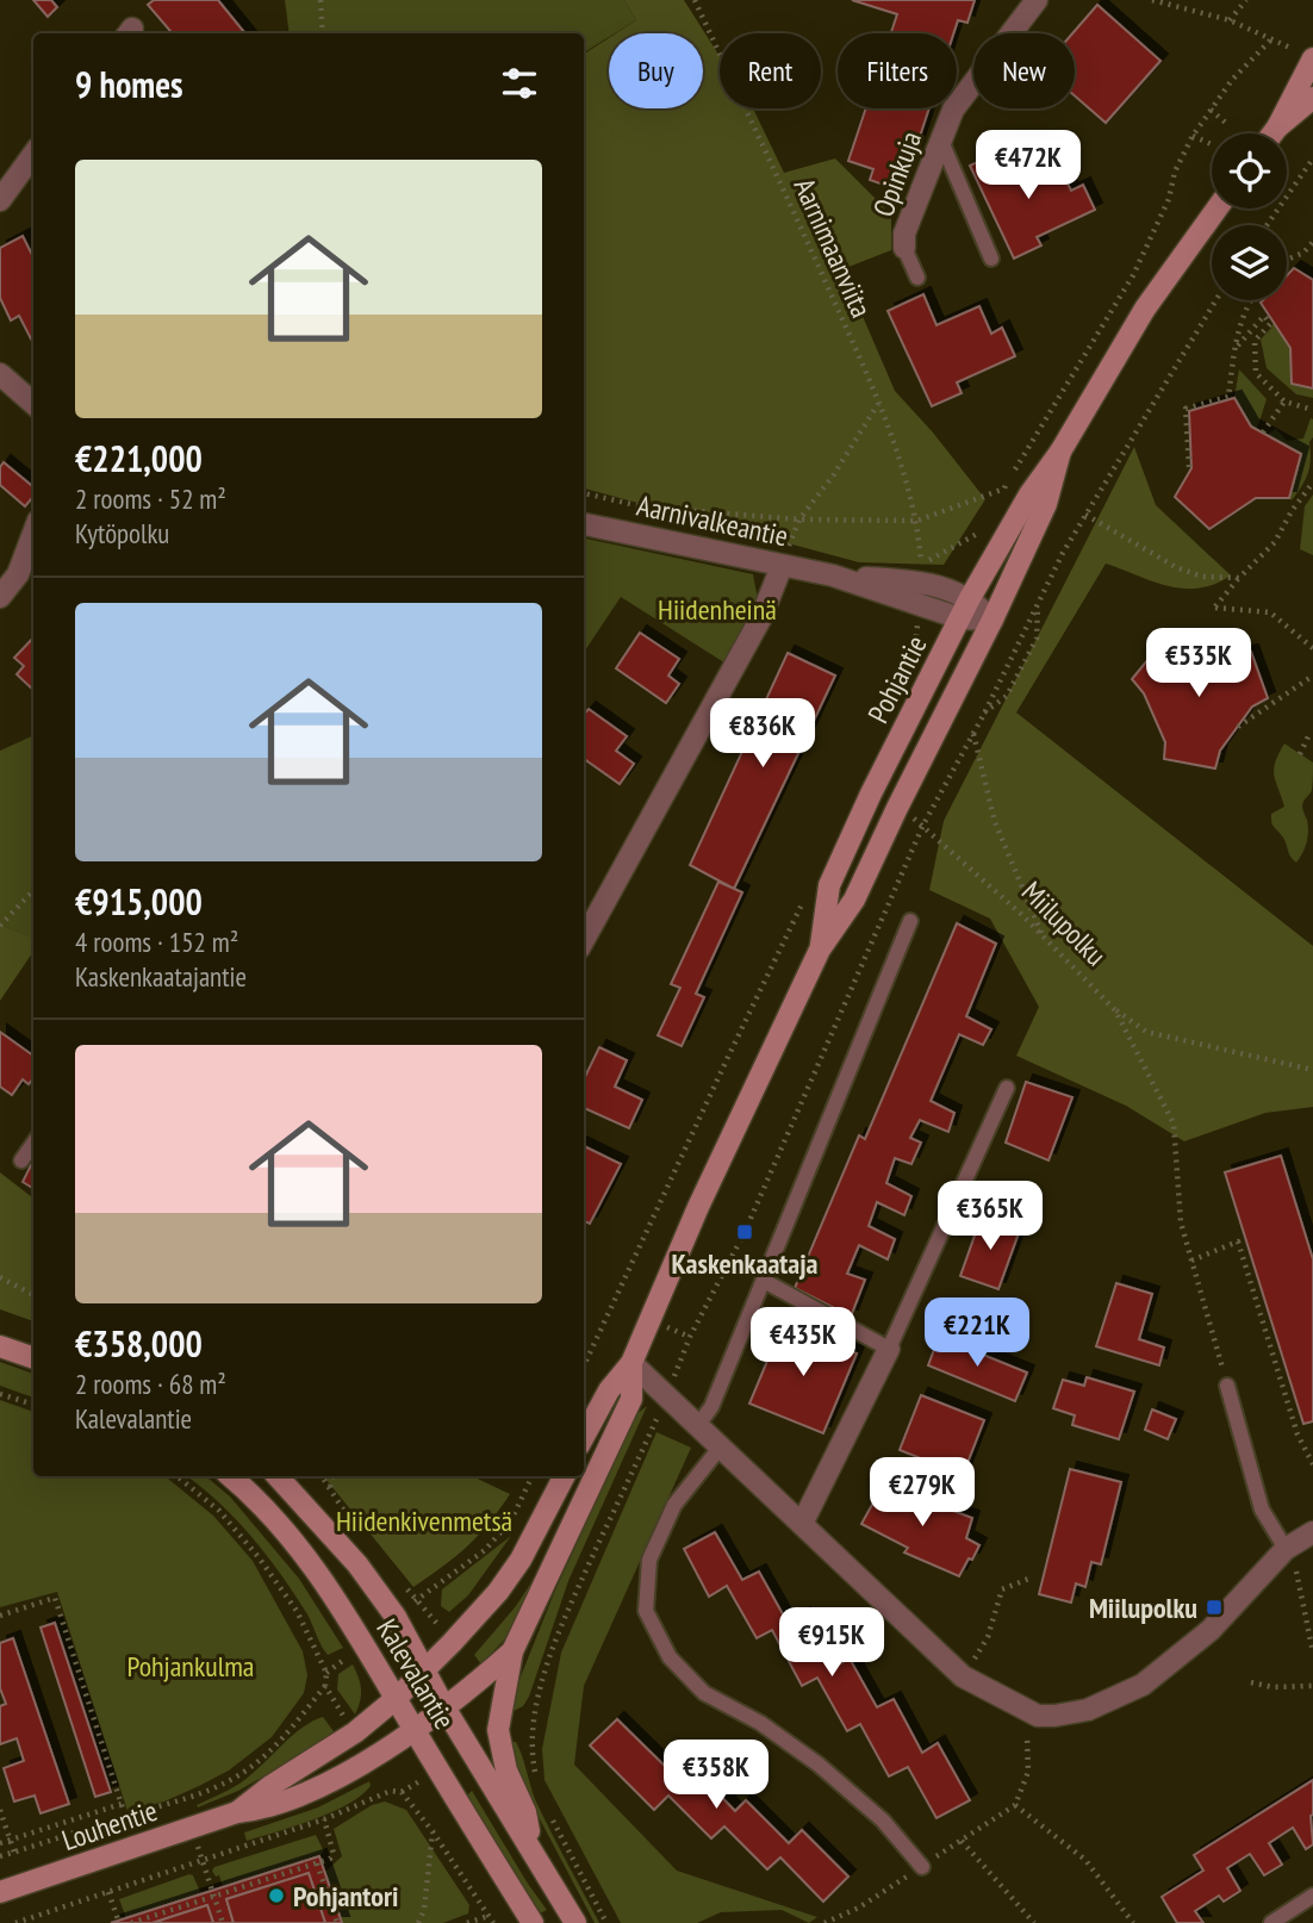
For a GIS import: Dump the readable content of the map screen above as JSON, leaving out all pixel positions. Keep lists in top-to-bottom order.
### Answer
{
  "streets": {
    "main road": ["Pohjantie", "Kalevalantie", "Louhentie"],
    "street": ["Opinkuja", "Aarnivalkeantie"],
    "path": ["Aarnimaanviita", "Miilupolku"]
  },
  "crossings": [
    ["Aarnivalkeantie", "Pohjantie"],
    ["Pohjantie", "Kalevalantie"],
    ["Pohjantie", "Louhentie"],
    ["Kalevalantie", "Louhentie"]
  ],
  "parks": ["Hiidenheinä", "Hiidenkivenmetsä", "Pohjankulma"],
  "places": {
    "transit": ["Kaskenkaataja", "Miilupolku"],
    "other": ["Pohjantori"]
  },
  "page": {
    "chip": [
      "Buy",
      "Rent",
      "Filters",
      "New"
    ],
    "heading": "9 homes",
    "price": [
      "€472K",
      "€535K",
      "€836K",
      "€365K",
      "€221K",
      "€435K",
      "€279K",
      "€915K",
      "€358K"
    ],
    "list": [
      {
        "name": "€221,000",
        "note": "2 rooms · 52 m² · Kytöpolku"
      },
      {
        "name": "€915,000",
        "note": "4 rooms · 152 m² · Kaskenkaatajantie"
      },
      {
        "name": "€358,000",
        "note": "2 rooms · 68 m² · Kalevalantie"
      }
    ]
  }
}
